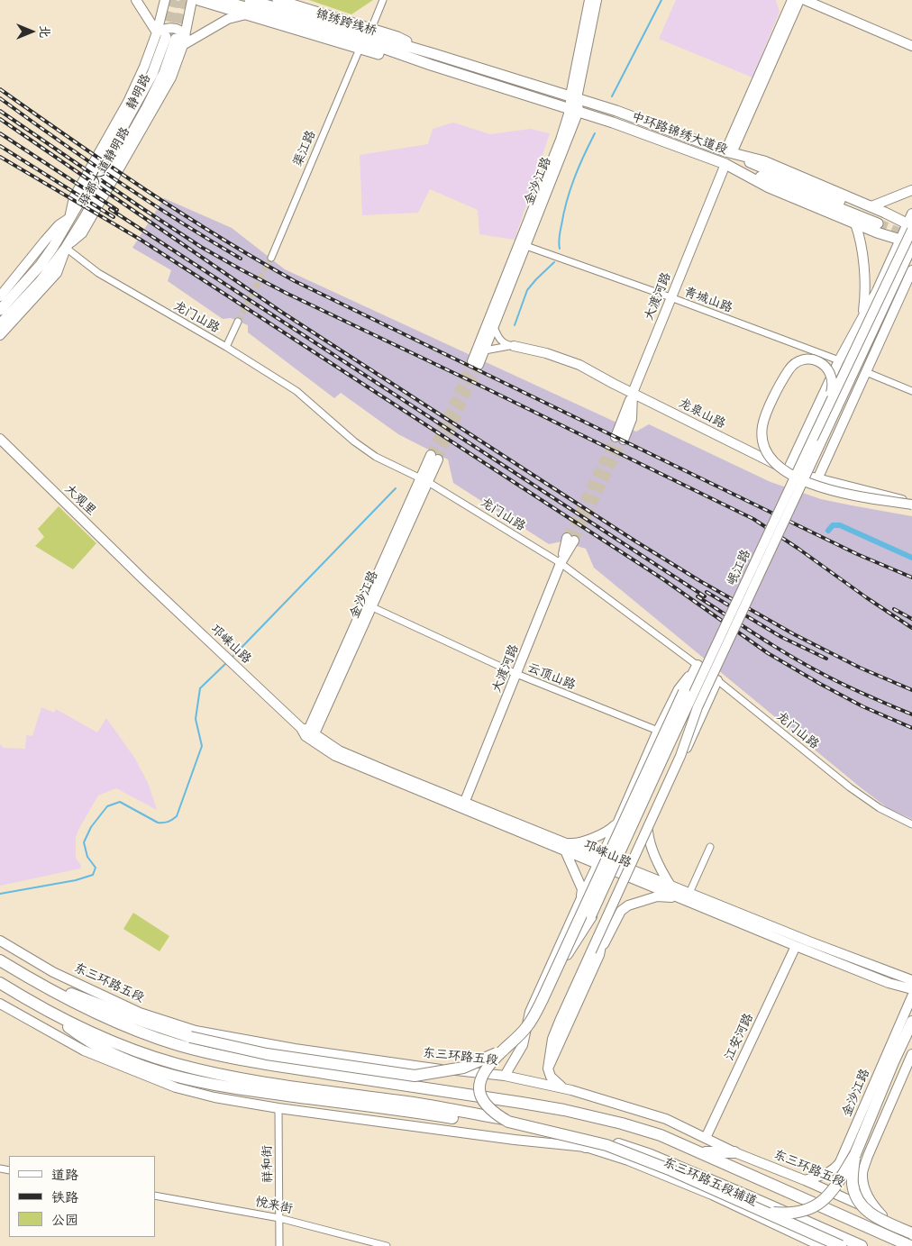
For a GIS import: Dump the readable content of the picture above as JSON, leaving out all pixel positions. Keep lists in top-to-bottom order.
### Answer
{
  "streets": {
    "main road": [
      "锦绣跨线桥",
      "静明路",
      "中环路锦绣大道段",
      "驿都大道静明路",
      "金沙江路",
      "大渡河路",
      "龙泉山路",
      "大观里",
      "岷江路",
      "邛崃山路",
      "东三环路五段",
      "江安河路",
      "东三环路五段辅道"
    ],
    "street": [
      "渠江路",
      "青城山路",
      "龙门山路",
      "云顶山路",
      "祥和街",
      "悦来街"
    ]
  },
  "crossings": [
    ["静明路", "驿都大道静明路"],
    ["静明路", "龙门山路"],
    ["中环路锦绣大道段", "金沙江路"],
    ["中环路锦绣大道段", "大渡河路"],
    ["中环路锦绣大道段", "岷江路"],
    ["金沙江路", "青城山路"],
    ["金沙江路", "龙门山路"],
    ["金沙江路", "龙泉山路"],
    ["金沙江路", "邛崃山路"],
    ["金沙江路", "云顶山路"],
    ["金沙江路", "东三环路五段"],
    ["大渡河路", "青城山路"],
    ["大渡河路", "龙门山路"],
    ["大渡河路", "龙泉山路"],
    ["大渡河路", "邛崃山路"],
    ["大渡河路", "云顶山路"],
    ["青城山路", "岷江路"],
    ["龙泉山路", "岷江路"],
    ["大观里", "邛崃山路"],
    ["邛崃山路", "江安河路"],
    ["东三环路五段", "江安河路"],
    ["祥和街", "悦来街"]
  ],
  "legend": ["道路", "铁路", "公园"],
  "north": "right"
}
